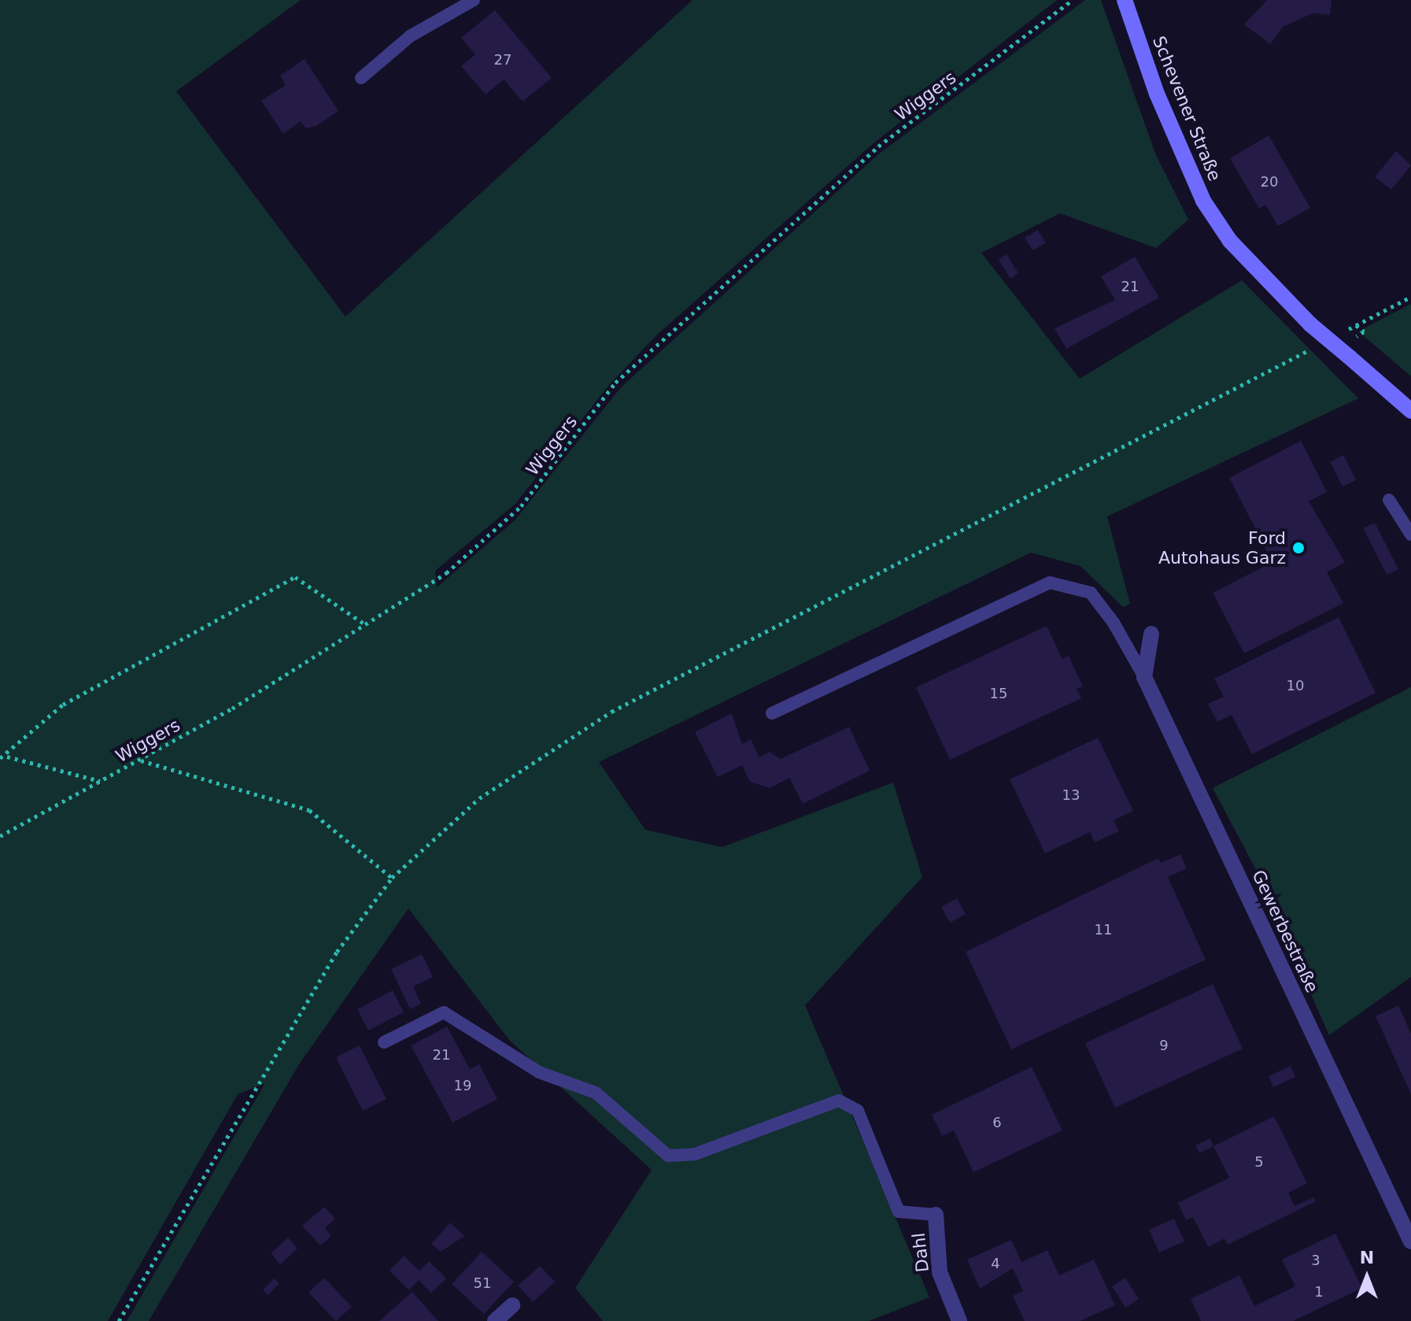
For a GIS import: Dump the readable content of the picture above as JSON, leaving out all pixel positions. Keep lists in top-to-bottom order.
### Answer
{
  "streets": {
    "main road": ["Schevener Straße"],
    "street": ["Gewerbestraße", "Dahl"],
    "path": ["Wiggers"]
  },
  "places": ["Ford Autohaus Garz"],
  "house_numbers": [
    "27",
    "20",
    "21",
    "10",
    "15",
    "13",
    "11",
    "9",
    "21",
    "19",
    "6",
    "5",
    "3",
    "4",
    "51",
    "1"
  ],
  "north": "top"
}
